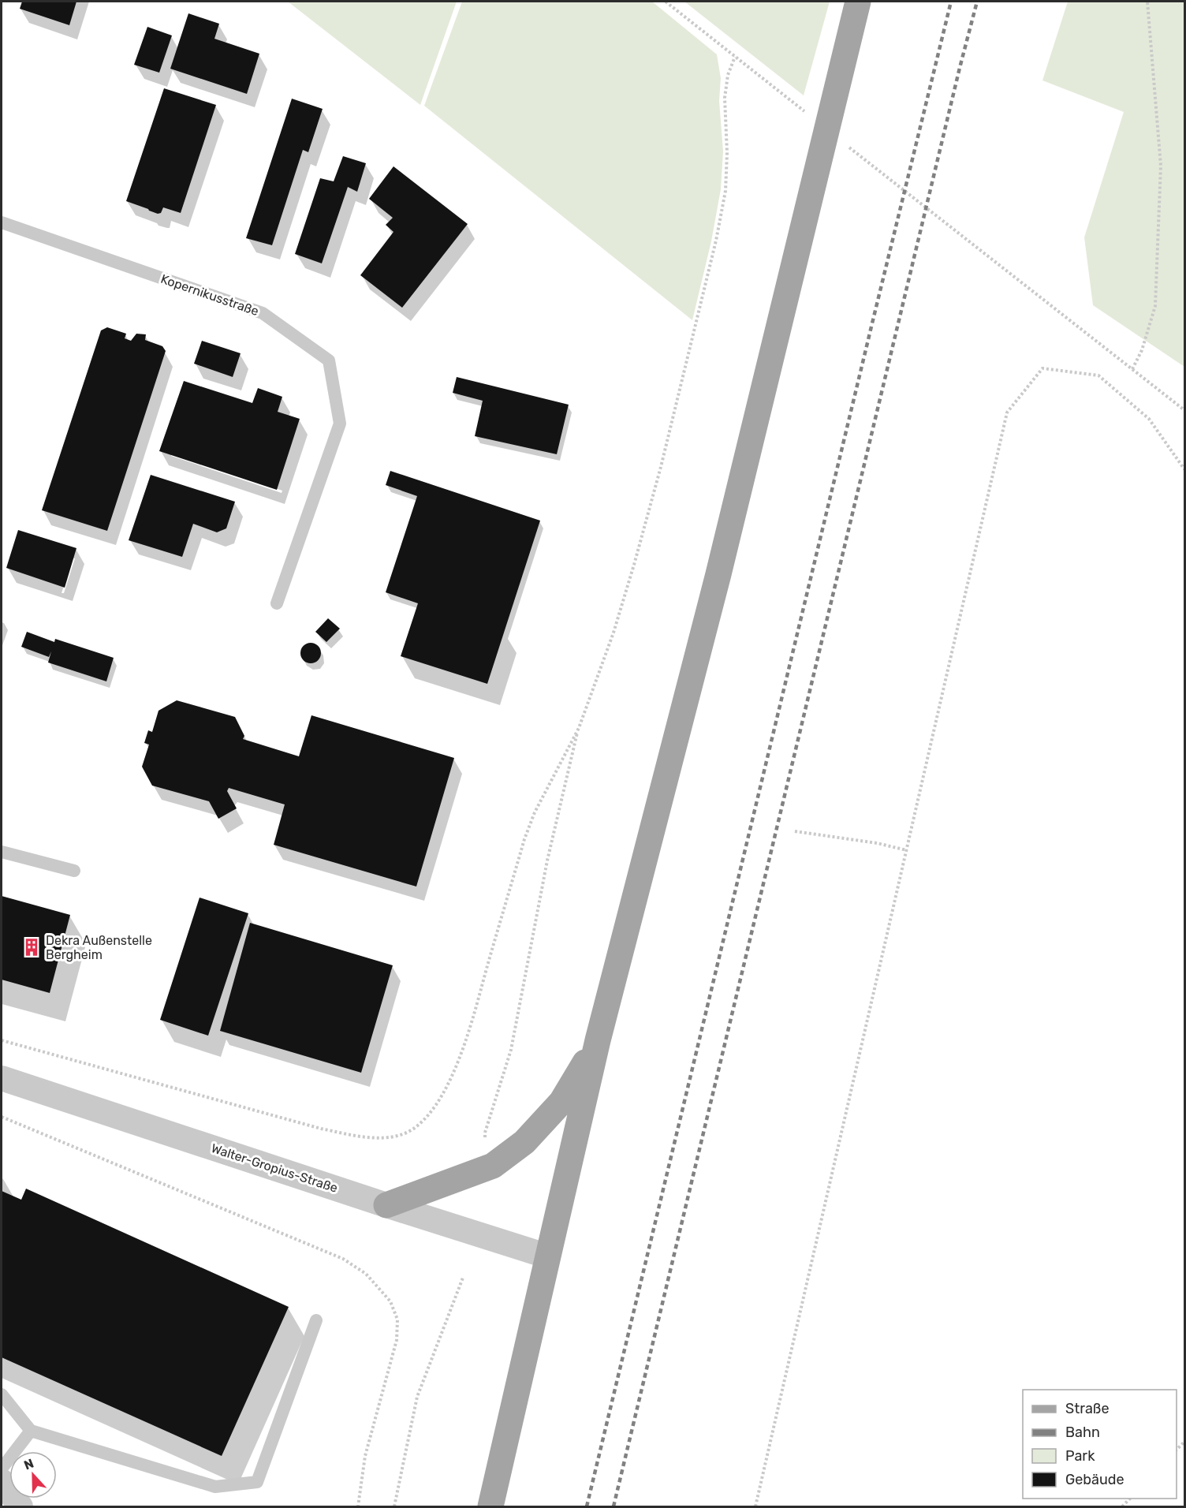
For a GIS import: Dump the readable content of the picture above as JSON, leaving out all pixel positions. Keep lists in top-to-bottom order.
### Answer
{
  "streets": {
    "street": ["Walter-Gropius-Straße"],
    "lane": ["Kopernikusstraße"]
  },
  "places": {
    "building": ["Dekra Außenstelle Bergheim"]
  },
  "legend": [
    "Straße",
    "Bahn",
    "Park",
    "Gebäude"
  ],
  "north": "top"
}
